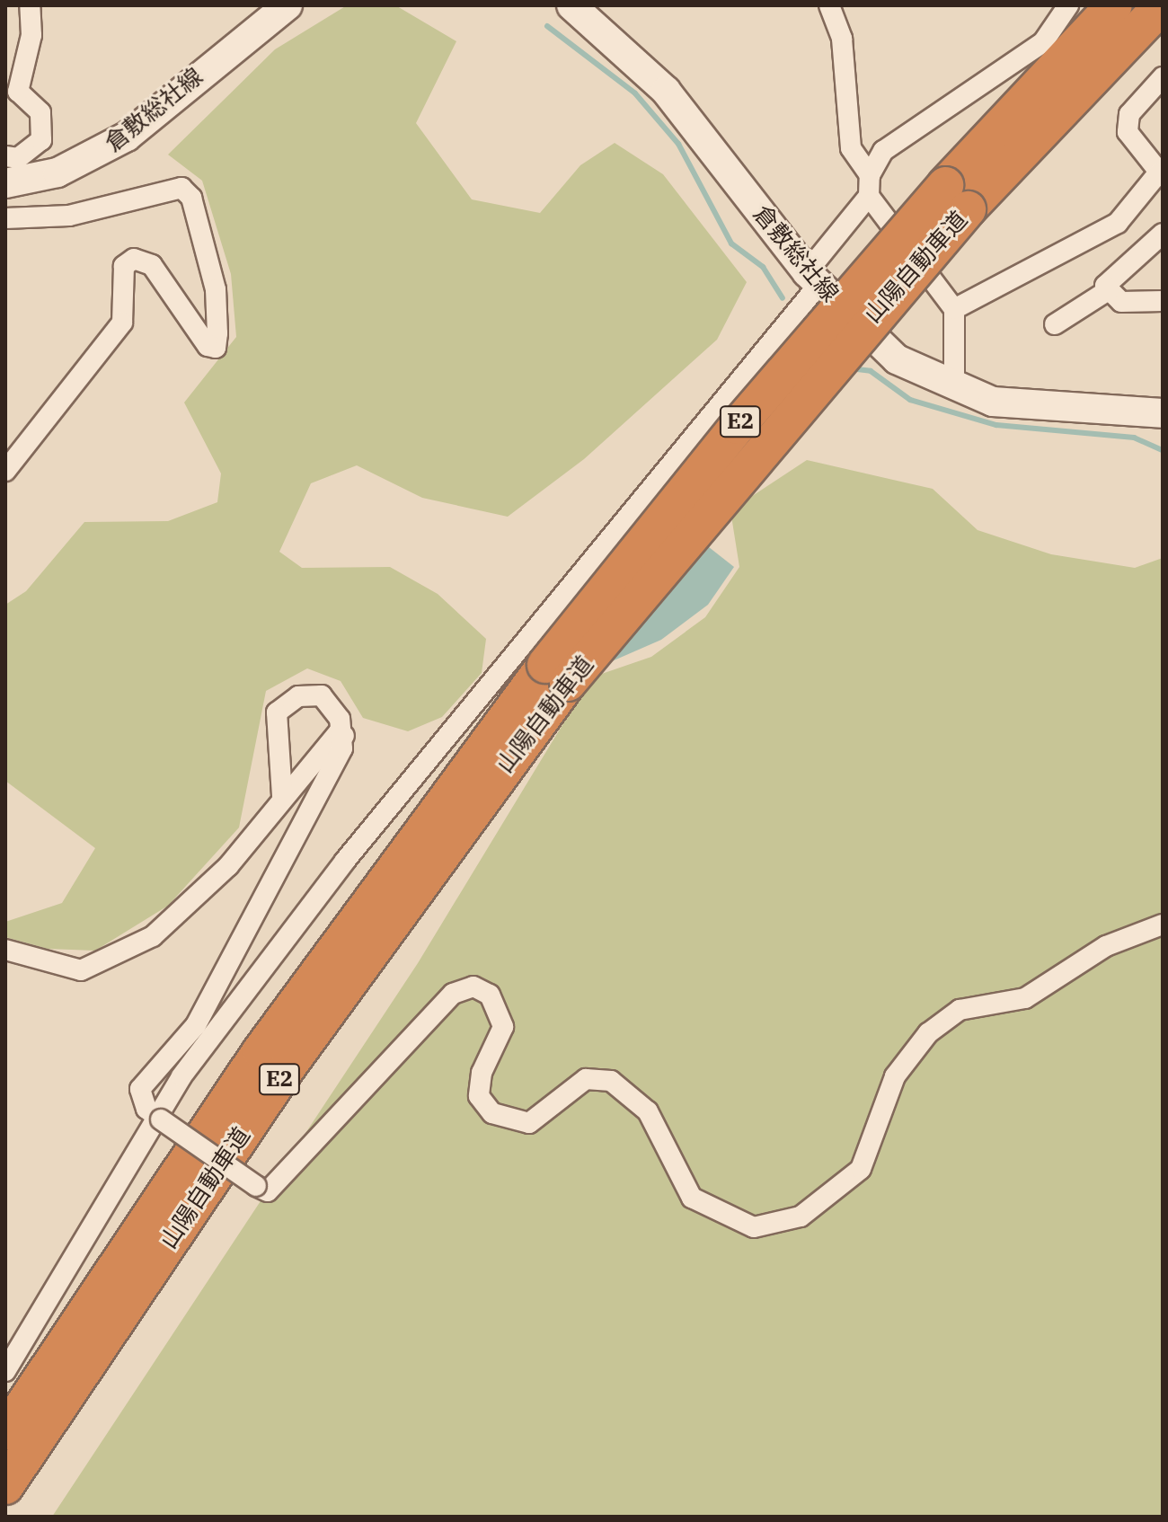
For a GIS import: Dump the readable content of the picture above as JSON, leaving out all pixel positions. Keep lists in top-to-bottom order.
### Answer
{
  "streets": {
    "highway": ["山陽自動車道", "E2"],
    "main road": ["倉敷総社線"]
  }
}
